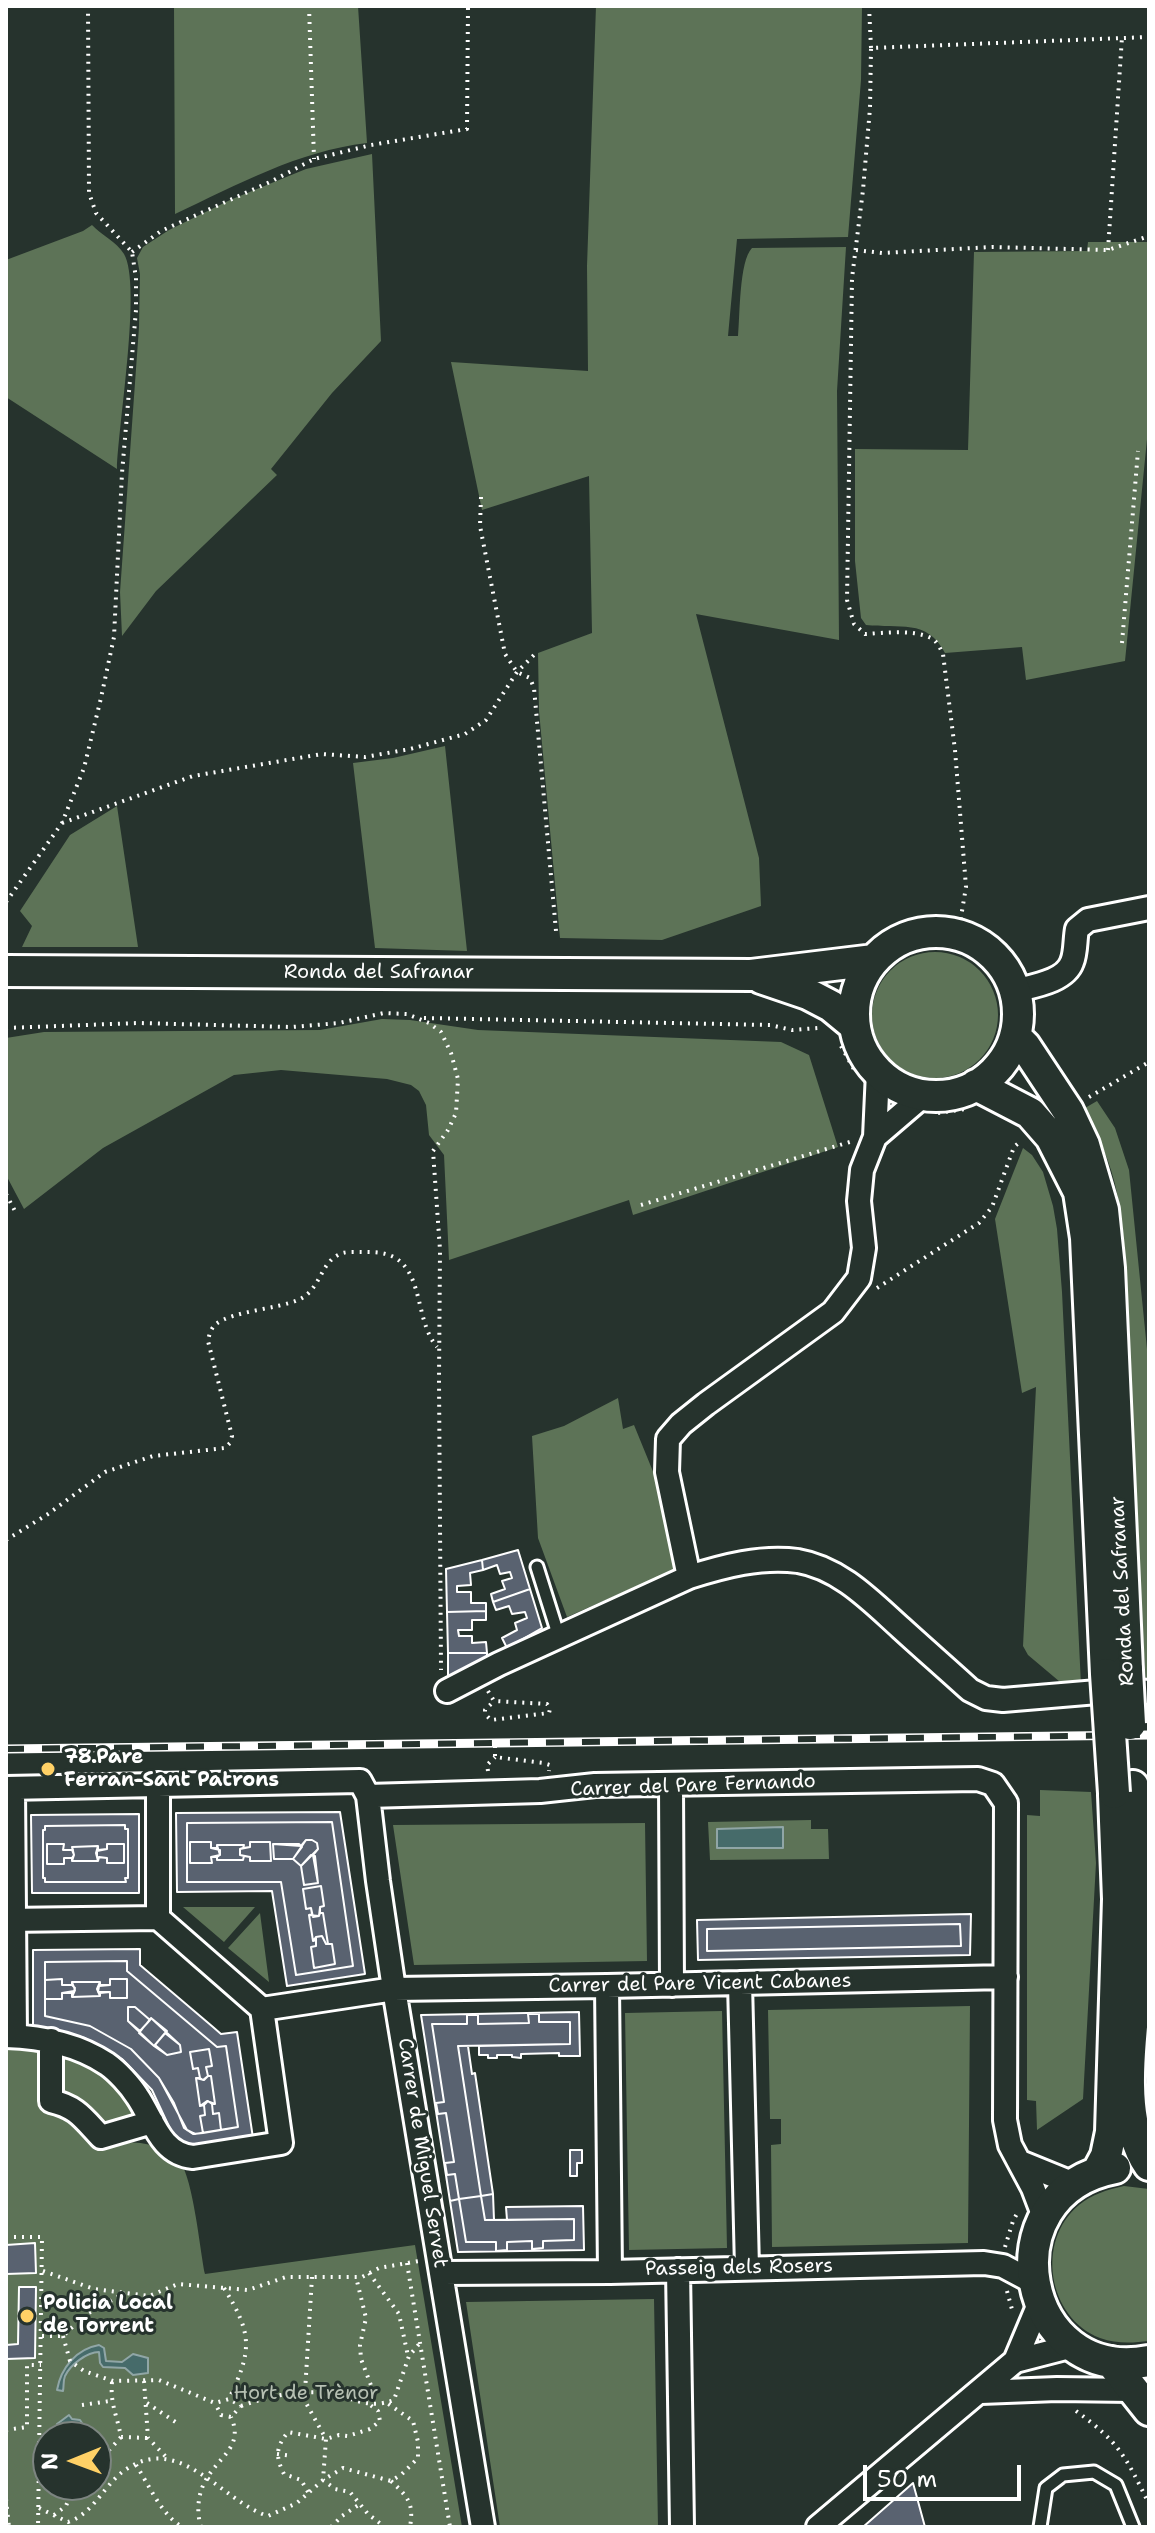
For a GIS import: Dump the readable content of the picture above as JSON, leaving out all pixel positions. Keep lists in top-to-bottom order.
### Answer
{
  "streets": {
    "street": [
      "Ronda del Safranar",
      "Carrer del Pare Fernando",
      "Carrer del Pare Vicent Cabanes",
      "Carrer de Miguel Servet",
      "Passeig dels Rosers"
    ]
  },
  "crossings": [
    ["Carrer del Pare Fernando", "Carrer del Pare Vicent Cabanes"],
    ["Carrer del Pare Fernando", "Carrer de Miguel Servet"],
    ["Carrer del Pare Vicent Cabanes", "Carrer de Miguel Servet"],
    ["Carrer de Miguel Servet", "Passeig dels Rosers"]
  ],
  "parks": ["Hort de Trènor"],
  "places": ["78.Pare Ferran-Sant Patrons", "Policia Local de Torrent"],
  "scale_bar": "50 m",
  "north": "left"
}
